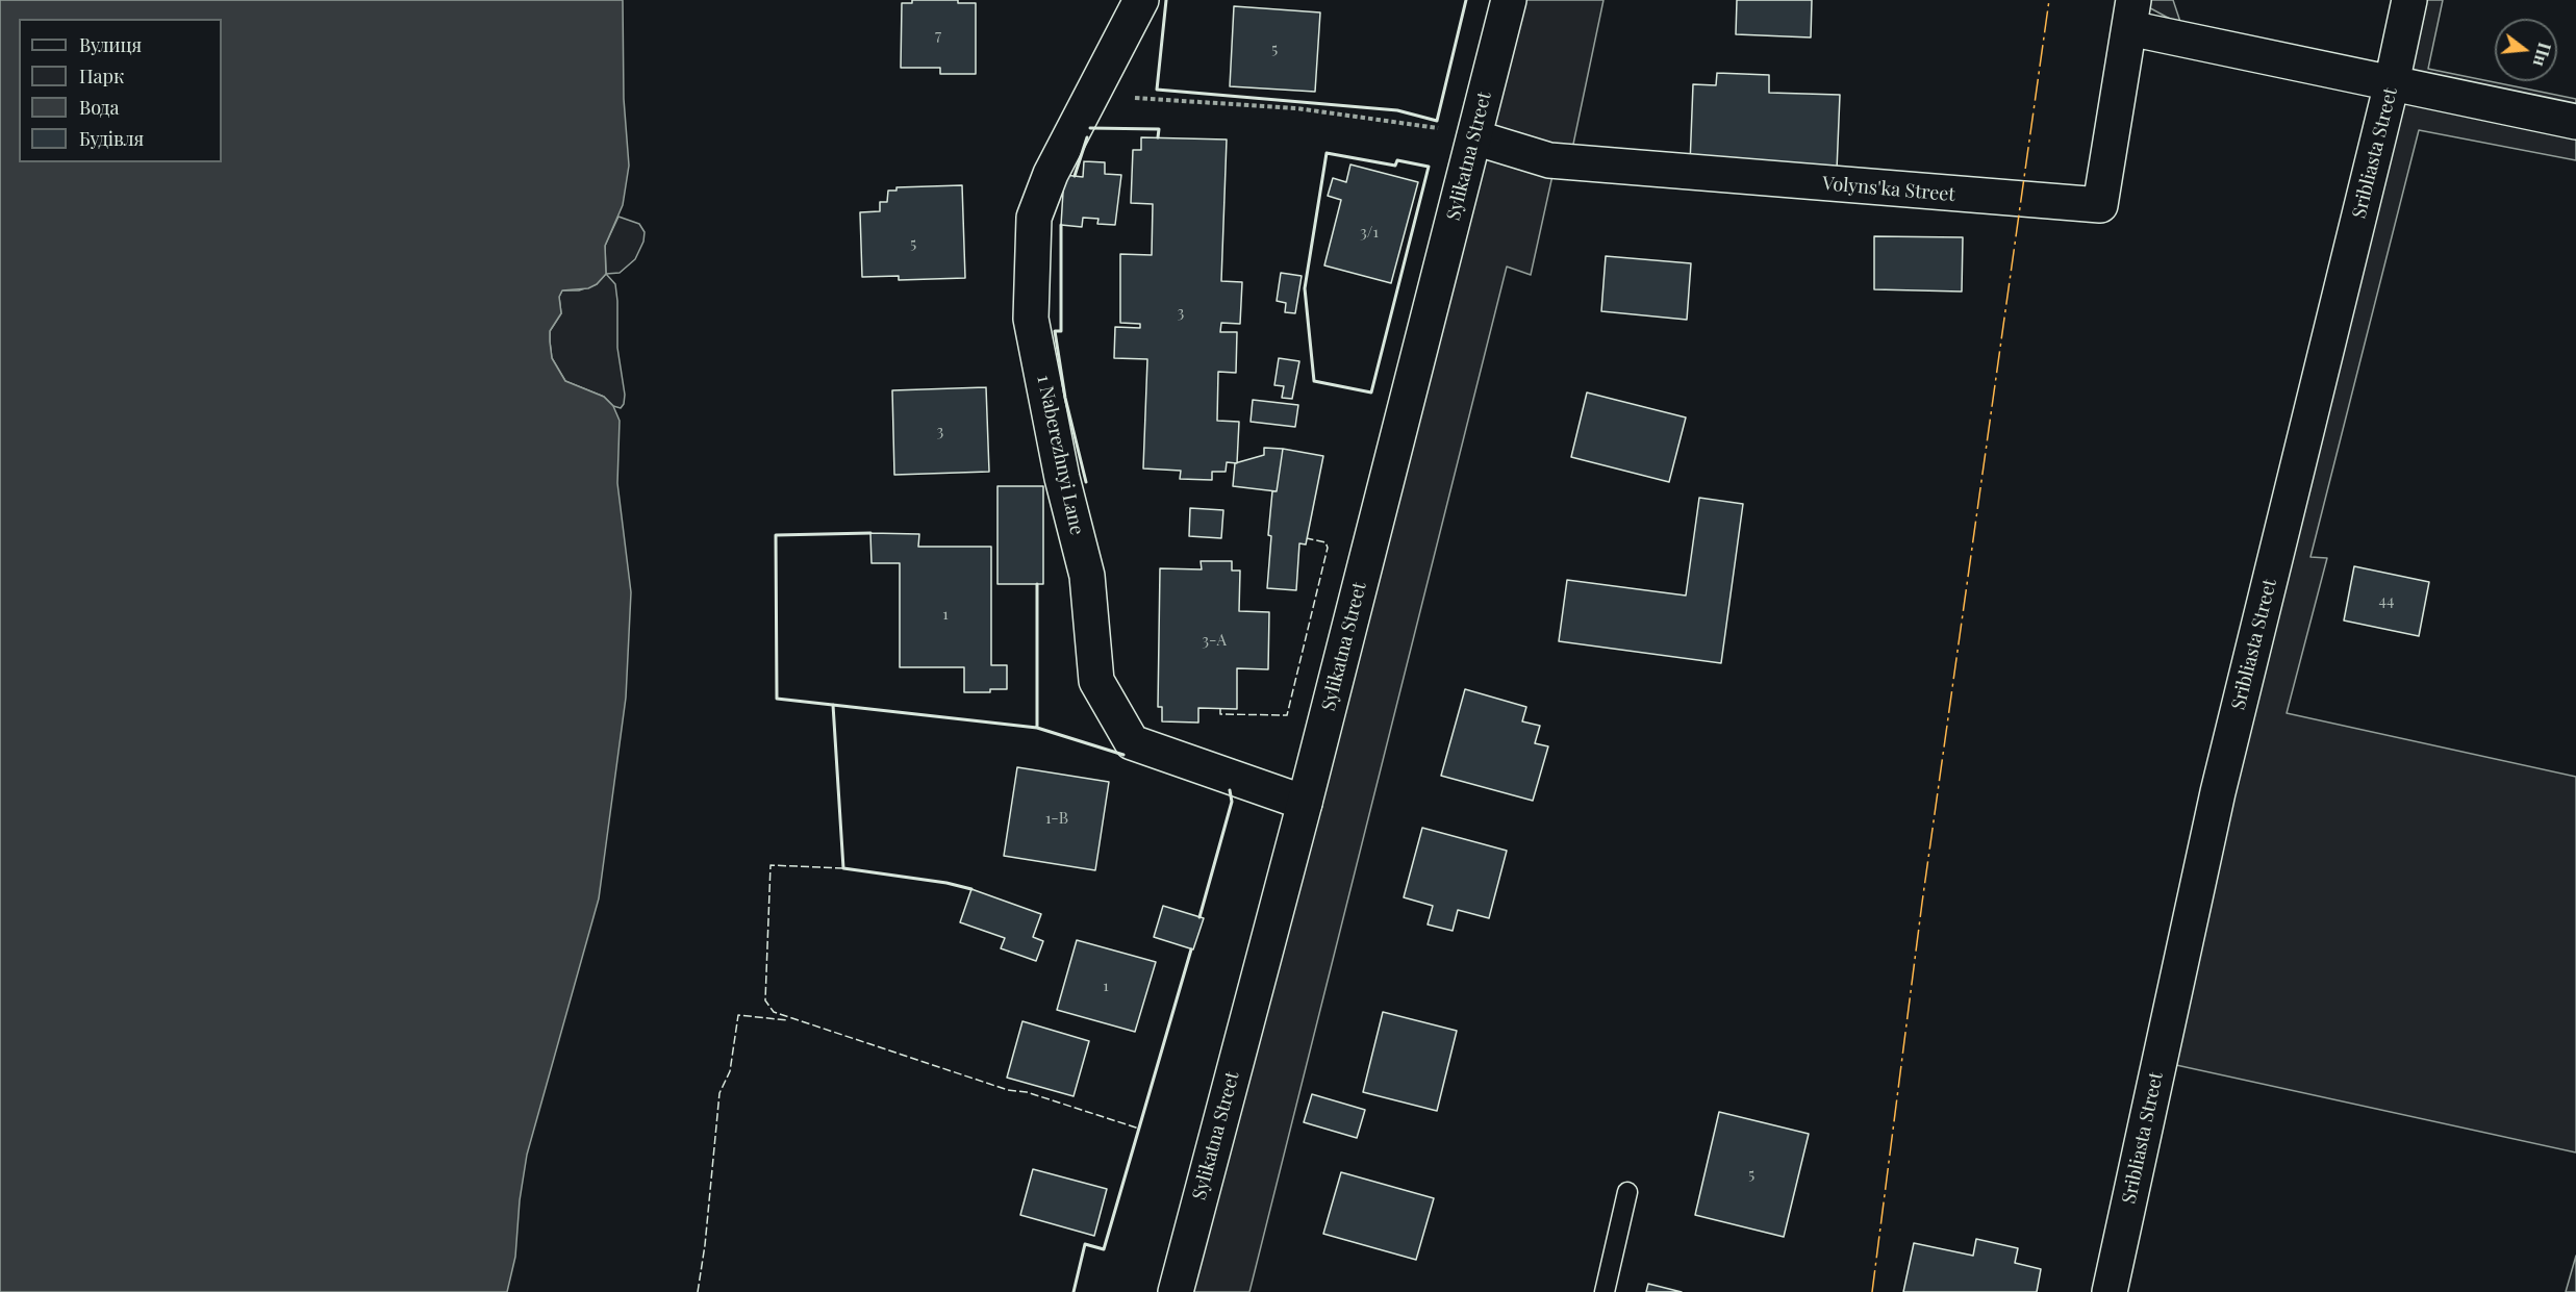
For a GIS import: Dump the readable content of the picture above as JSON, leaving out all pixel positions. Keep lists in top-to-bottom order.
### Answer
{
  "streets": {
    "street": [
      "Sribliasta Street",
      "Sylikatna Street",
      "Volyns'ka Street",
      "1 Naberezhnyi Lane"
    ]
  },
  "crossings": [
    ["Sylikatna Street", "Volyns'ka Street"],
    ["Sylikatna Street", "1 Naberezhnyi Lane"]
  ],
  "house_numbers": [
    "7",
    "5",
    "3/1",
    "5",
    "3",
    "3",
    "44",
    "1",
    "3-А",
    "1-В",
    "1",
    "5"
  ],
  "legend": [
    "Вулиця",
    "Парк",
    "Вода",
    "Будівля"
  ],
  "north": "right"
}
